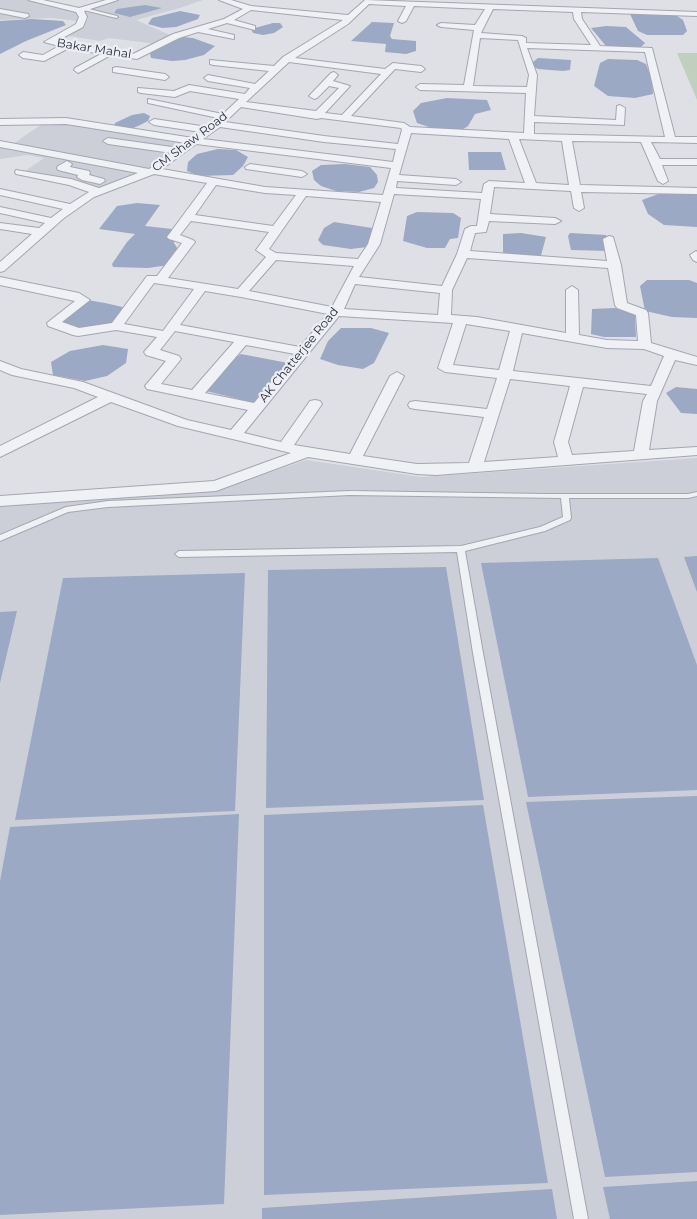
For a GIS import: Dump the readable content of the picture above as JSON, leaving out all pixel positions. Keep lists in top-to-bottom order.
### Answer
{
  "streets": {
    "street": ["Bakar Mahal", "CM Shaw Road", "AK Chatterjee Road"]
  }
}
